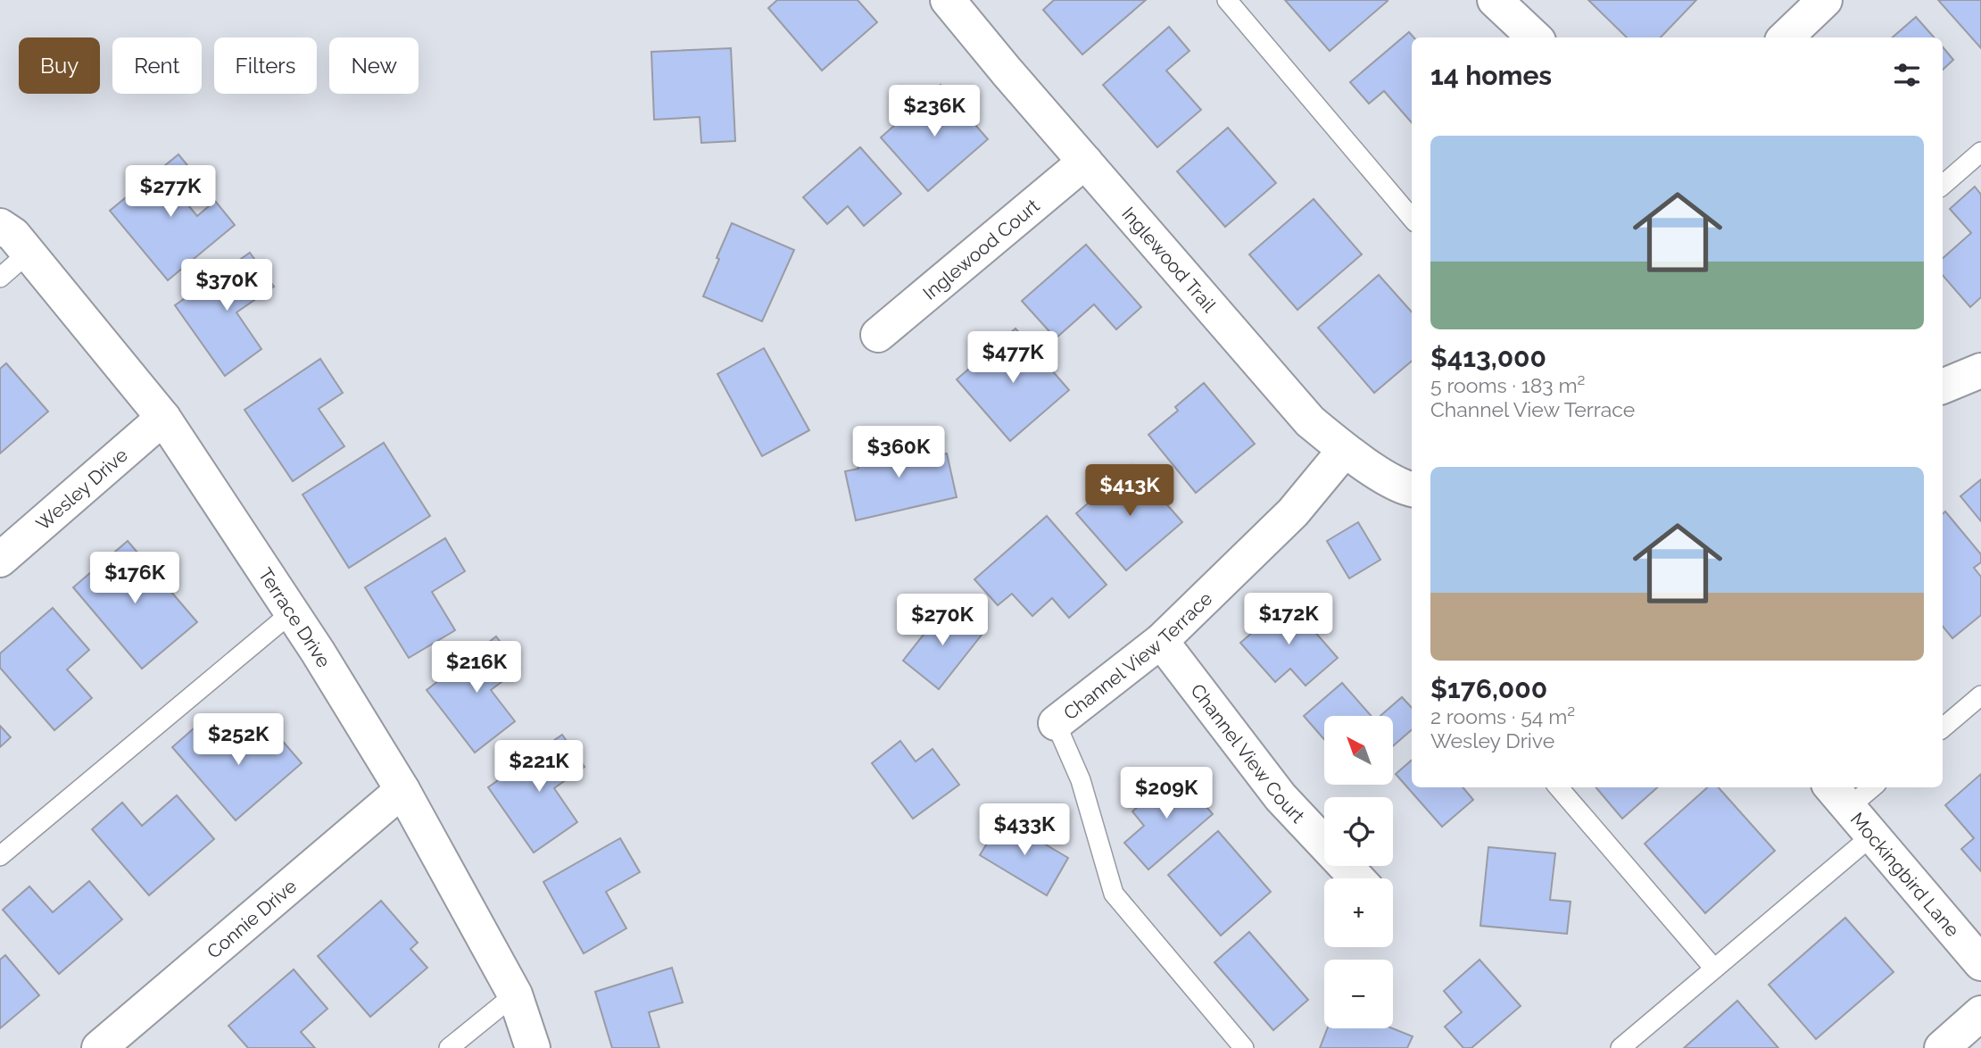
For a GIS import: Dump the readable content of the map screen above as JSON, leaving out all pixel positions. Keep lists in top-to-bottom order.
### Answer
{
  "streets": {
    "street": [
      "Inglewood Court",
      "Inglewood Trail",
      "Wesley Drive",
      "Terrace Drive",
      "Channel View Terrace",
      "Channel View Court",
      "Mockingbird Lane",
      "Connie Drive"
    ]
  },
  "crossings": [
    ["Inglewood Court", "Inglewood Trail"],
    ["Inglewood Trail", "Channel View Terrace"],
    ["Wesley Drive", "Terrace Drive"],
    ["Terrace Drive", "Connie Drive"],
    ["Channel View Terrace", "Channel View Court"]
  ],
  "north": "top left",
  "page": {
    "chip": [
      "Buy",
      "Rent",
      "Filters",
      "New"
    ],
    "heading": "14 homes",
    "price": [
      "$236K",
      "$277K",
      "$370K",
      "$477K",
      "$360K",
      "$413K",
      "$176K",
      "$172K",
      "$270K",
      "$216K",
      "$252K",
      "$221K",
      "$209K",
      "$433K"
    ],
    "list": [
      {
        "name": "$413,000",
        "note": "5 rooms · 183 m² · Channel View Terrace"
      },
      {
        "name": "$176,000",
        "note": "2 rooms · 54 m² · Wesley Drive"
      }
    ],
    "map_buttons": ["+", "−"]
  }
}
